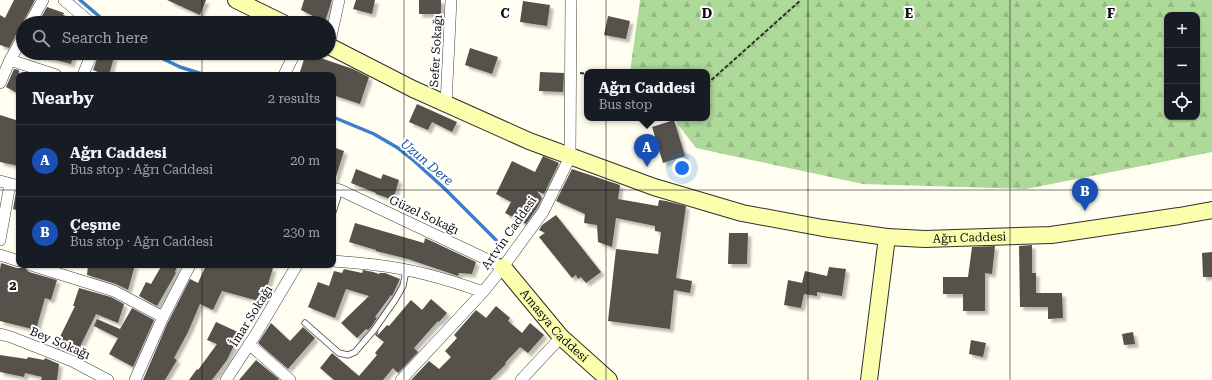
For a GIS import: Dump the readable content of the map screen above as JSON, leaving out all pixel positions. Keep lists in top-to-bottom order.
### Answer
{
  "streets": {
    "main road": ["Ağrı Caddesi", "Amasya Caddesi"],
    "street": [
      "Sefer Sokağı",
      "Güzel Sokağı",
      "Artvin Caddesi",
      "İmar Sokağı",
      "Bey Sokağı"
    ]
  },
  "crossings": [
    ["Sefer Sokağı", "Ağrı Caddesi"],
    ["Güzel Sokağı", "Artvin Caddesi"],
    ["Güzel Sokağı", "Amasya Caddesi"],
    ["Artvin Caddesi", "Ağrı Caddesi"],
    ["Artvin Caddesi", "Amasya Caddesi"]
  ],
  "water": ["Uzun Dere"],
  "page": {
    "map_buttons": ["+", "−"],
    "search": "Search here",
    "popup": ["Ağrı Caddesi", "Bus stop"],
    "heading": ["Nearby", "2 results"],
    "list": [
      {
        "mark": "A",
        "name": "Ağrı Caddesi",
        "note": "Bus stop · Ağrı Caddesi",
        "value": "20 m"
      },
      {
        "mark": "B",
        "name": "Çeşme",
        "note": "Bus stop · Ağrı Caddesi",
        "value": "230 m"
      }
    ],
    "pins": ["A", "B"]
  },
  "grid": {
    "columns": [
      "C",
      "D",
      "E",
      "F"
    ],
    "rows": ["2"]
  }
}
